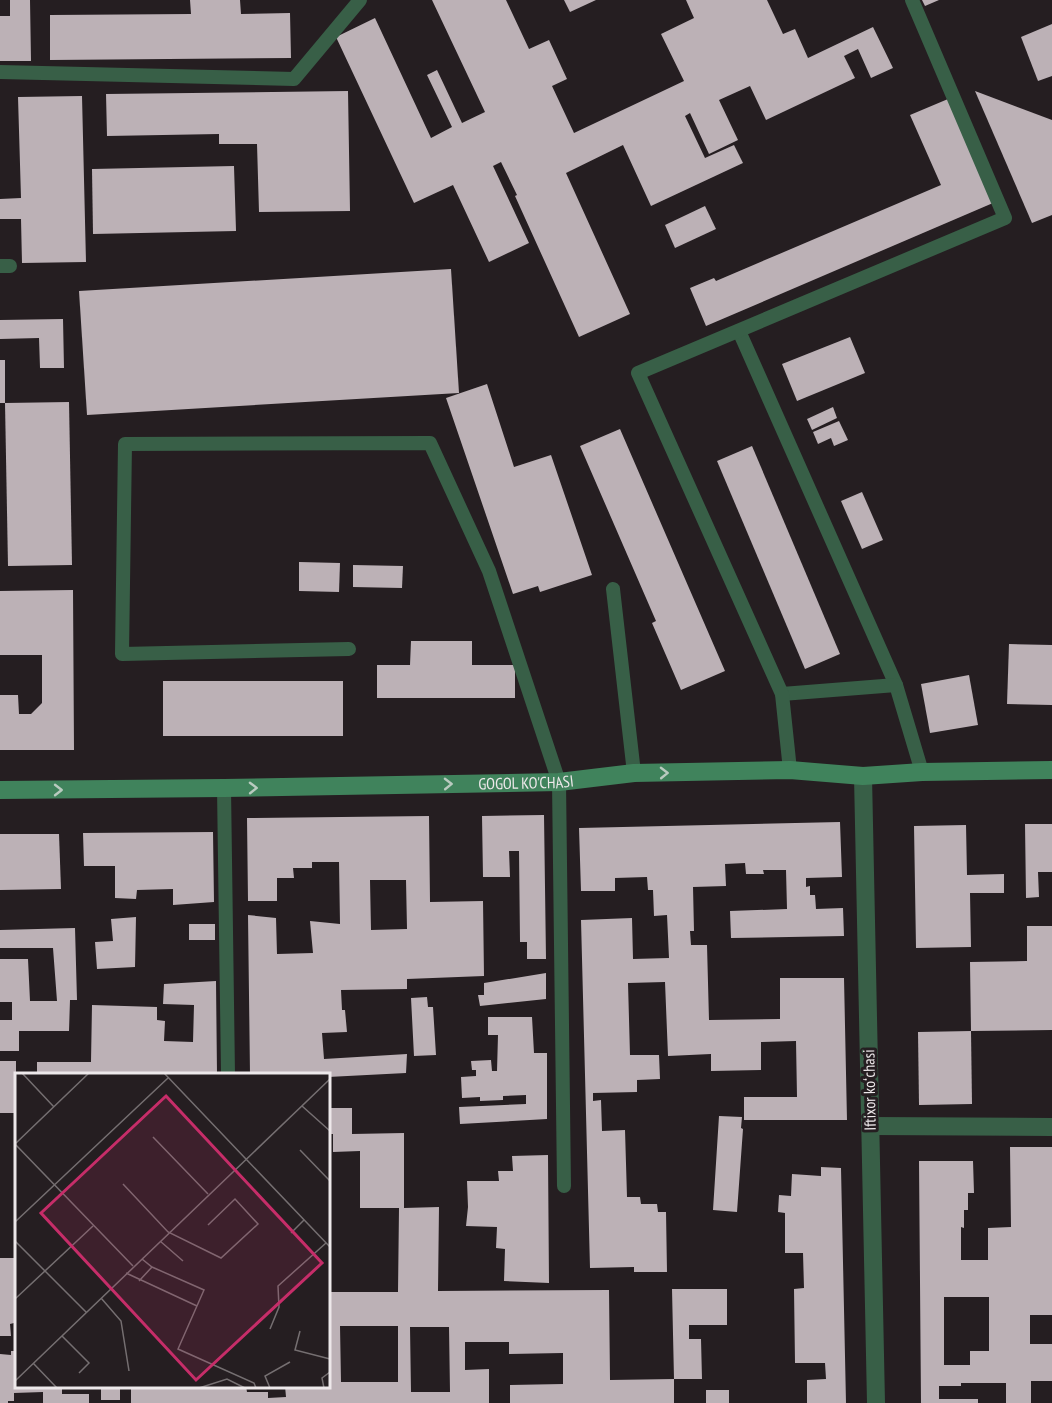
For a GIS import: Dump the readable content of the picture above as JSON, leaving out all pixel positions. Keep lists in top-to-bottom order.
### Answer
{
  "streets": {
    "main road": ["GOGOL KO'CHASI"],
    "street": ["Iftixor koʻchasi"]
  },
  "crossings": [
    ["GOGOL KO'CHASI", "Iftixor koʻchasi"]
  ],
  "one_way": ["GOGOL KO'CHASI"]
}
